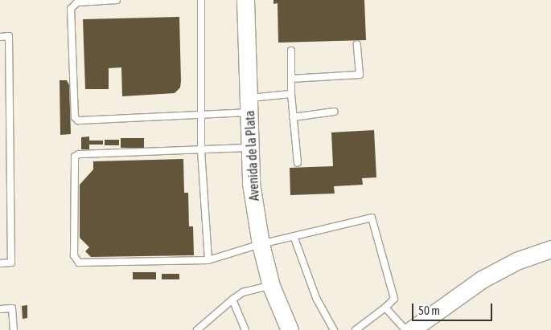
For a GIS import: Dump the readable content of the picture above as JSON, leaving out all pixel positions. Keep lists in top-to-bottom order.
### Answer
{
  "streets": {
    "street": ["Avenida de la Plata"]
  },
  "scale_bar": "50 m"
}
